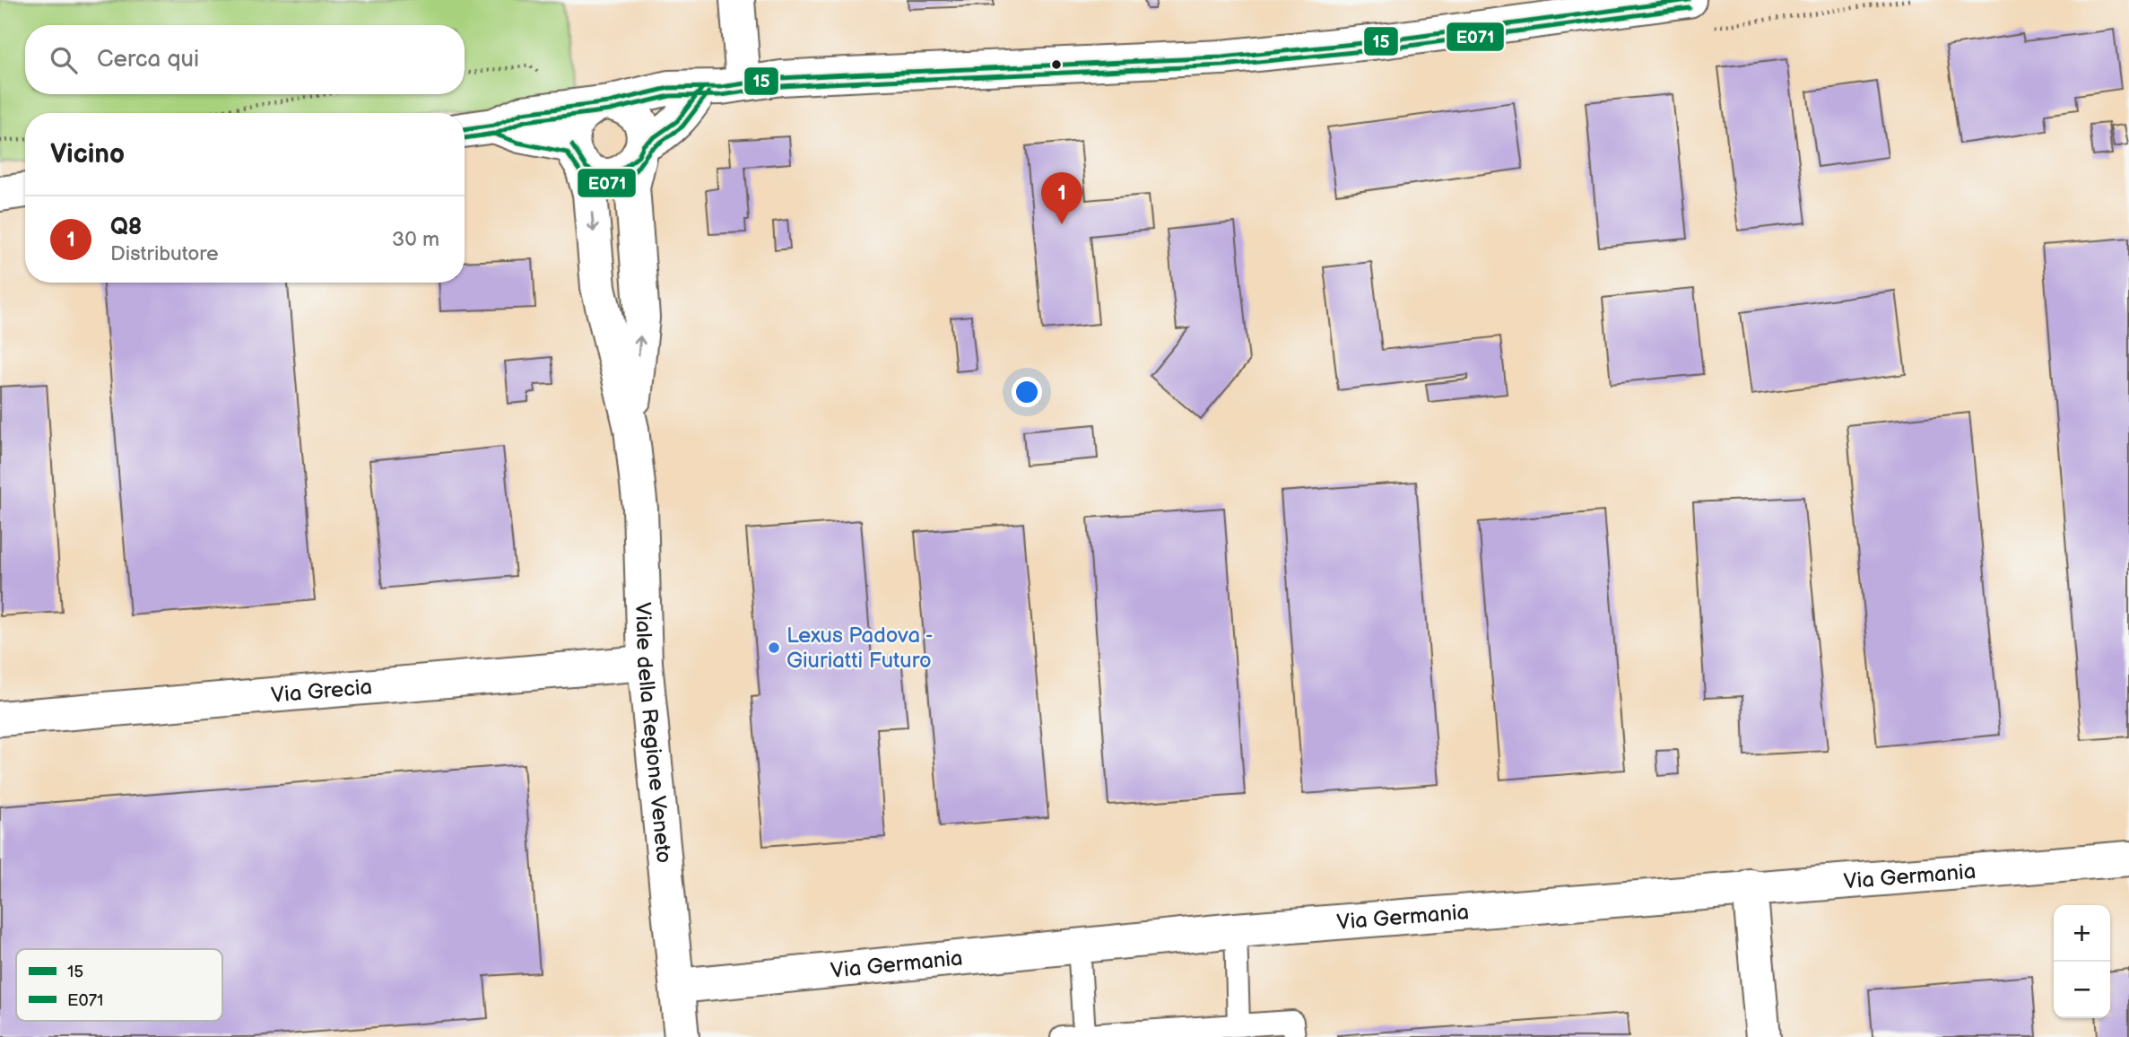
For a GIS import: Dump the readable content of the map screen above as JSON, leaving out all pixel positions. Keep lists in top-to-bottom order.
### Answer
{
  "streets": {
    "street": ["Via Grecia", "Viale della Regione Veneto", "Via Germania"]
  },
  "crossings": [
    ["Via Grecia", "Viale della Regione Veneto"],
    ["Viale della Regione Veneto", "Via Germania"]
  ],
  "places": ["Lexus Padova - Giuriatti Futuro"],
  "lines": ["transit line 15", "transit line E071"],
  "legend": ["15", "E071"],
  "page": {
    "search": "Cerca qui",
    "heading": "Vicino",
    "pins": "1",
    "list": [
      {
        "mark": "1",
        "name": "Q8",
        "note": "Distributore",
        "value": "30 m"
      }
    ],
    "map_buttons": ["+", "−"]
  }
}
